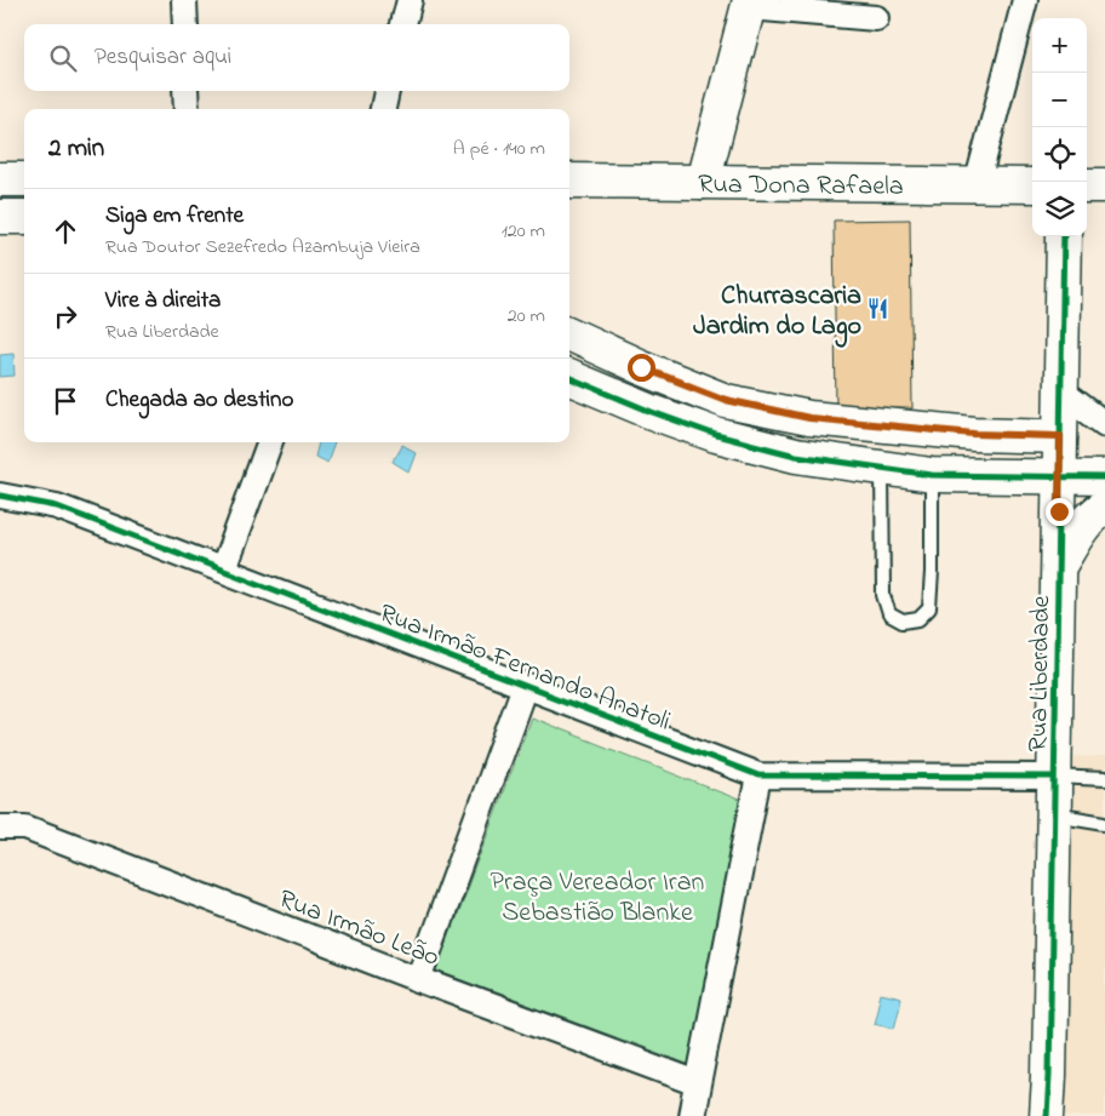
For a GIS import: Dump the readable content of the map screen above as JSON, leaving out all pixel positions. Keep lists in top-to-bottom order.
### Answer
{
  "streets": {
    "main road": ["Rua Dona Rafaela", "Rua Liberdade"],
    "street": ["Rua Irmão Fernando Anatoli", "Rua Irmão Leão"]
  },
  "crossings": [
    ["Rua Irmão Fernando Anatoli", "Rua Liberdade"]
  ],
  "parks": ["Praça Vereador Iran Sebastião Blanke"],
  "places": {
    "restaurant": ["Churrascaria Jardim do Lago"]
  },
  "page": {
    "map_buttons": ["+", "−"],
    "search": "Pesquisar aqui",
    "heading": ["2 min", "A pé · 140 m"],
    "list": [
      ["Siga em frente", "Rua Doutor Sezefredo Azambuja Vieira", "120 m"],
      ["Vire à direita", "Rua Liberdade", "20 m"],
      "Chegada ao destino"
    ]
  }
}
